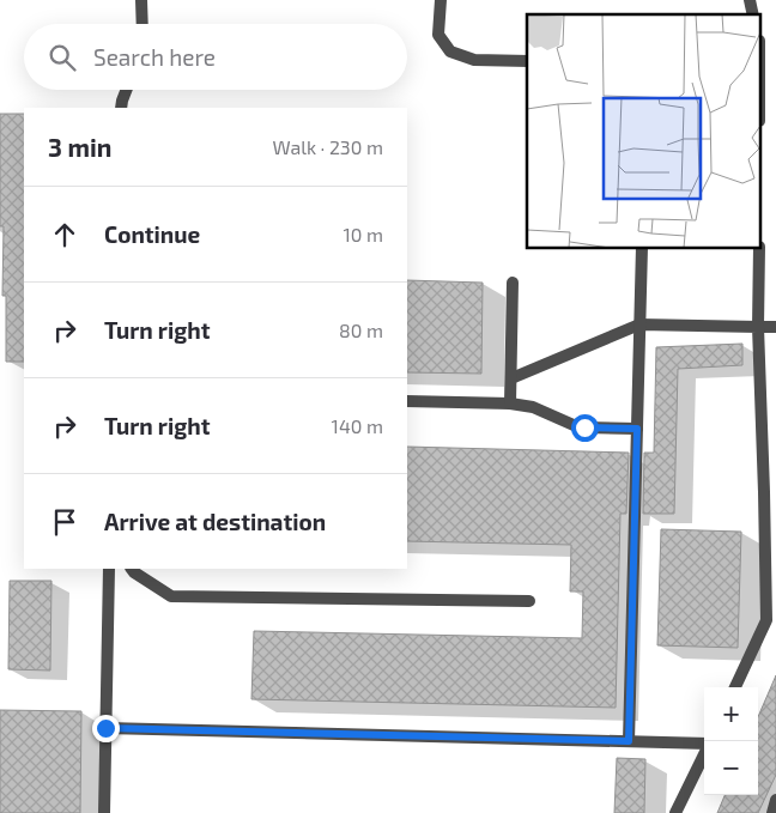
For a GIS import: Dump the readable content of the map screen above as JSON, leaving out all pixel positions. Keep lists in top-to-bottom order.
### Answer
{
  "page": {
    "search": "Search here",
    "heading": ["3 min", "Walk · 230 m"],
    "list": [
      ["Continue", "10 m"],
      ["Turn right", "80 m"],
      ["Turn right", "140 m"],
      "Arrive at destination"
    ],
    "map_buttons": ["+", "−"]
  }
}
